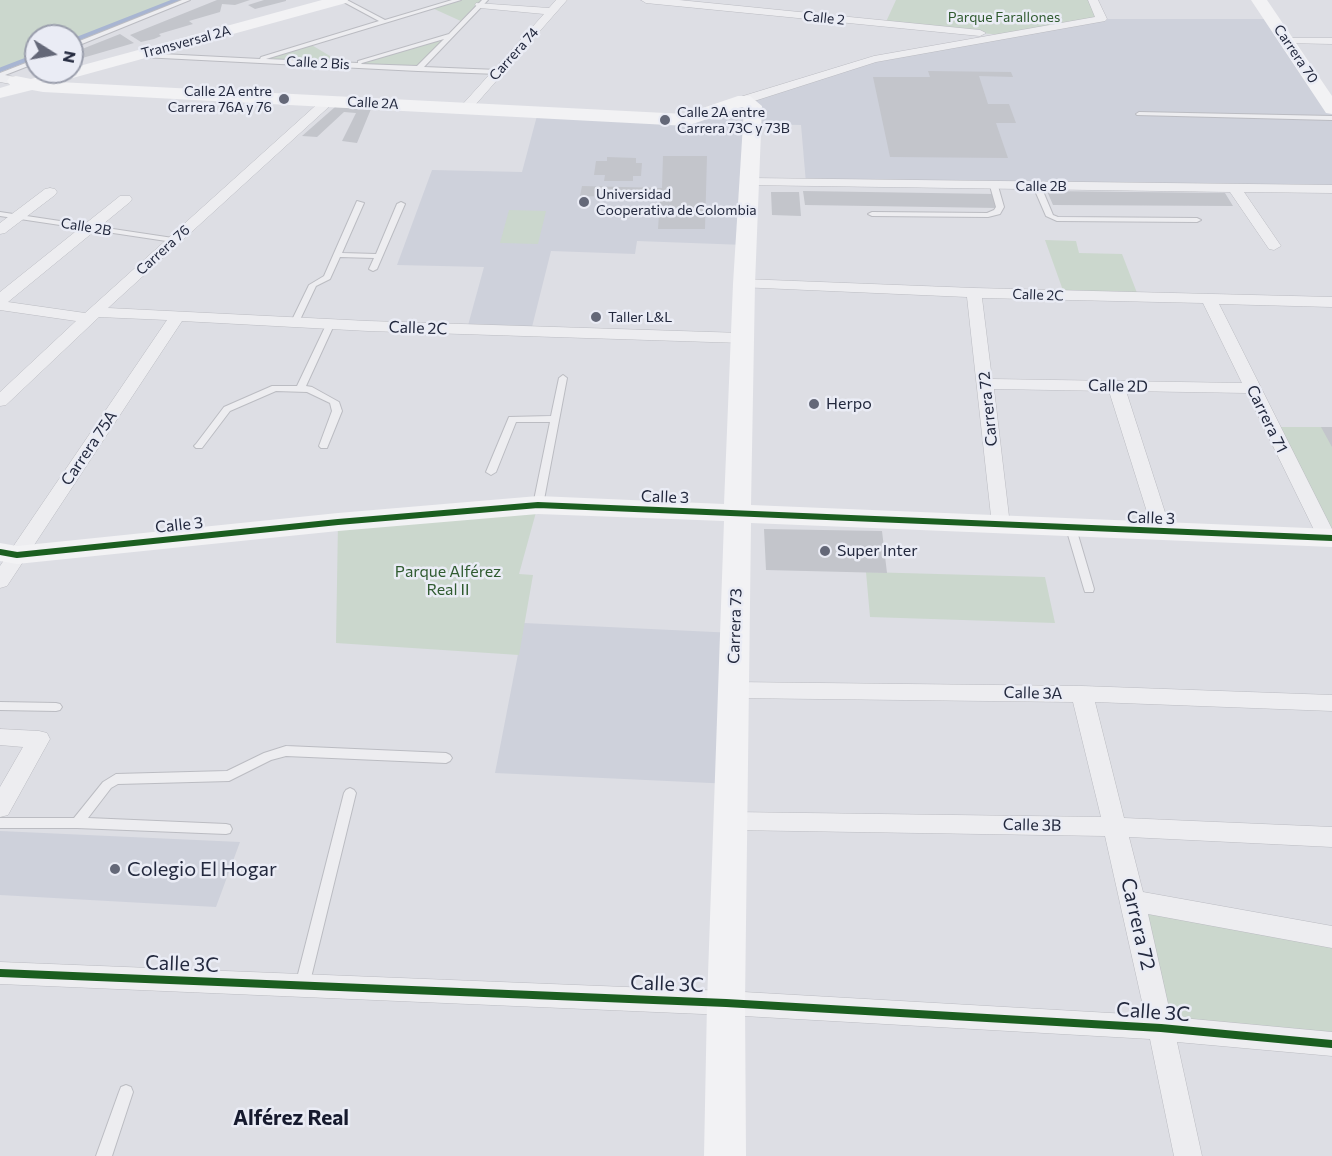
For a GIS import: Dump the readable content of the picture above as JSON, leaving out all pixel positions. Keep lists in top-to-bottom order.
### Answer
{
  "streets": {
    "street": [
      "Calle 2",
      "Transversal 2A",
      "Carrera 74",
      "Carrera 70",
      "Calle 2A",
      "Calle 2B",
      "Carrera 76",
      "Calle 2C",
      "Calle 2D",
      "Carrera 72",
      "Carrera 71",
      "Carrera 75A",
      "Calle 3",
      "Carrera 73",
      "Calle 3A",
      "Calle 3B",
      "Calle 3C"
    ],
    "lane": ["Calle 2 Bis"]
  },
  "crossings": [
    ["Transversal 2A", "Calle 2 Bis"],
    ["Transversal 2A", "Calle 2A"],
    ["Carrera 74", "Calle 2 Bis"],
    ["Carrera 74", "Calle 2A"],
    ["Calle 2A", "Carrera 76"],
    ["Calle 2A", "Carrera 73"],
    ["Calle 2B", "Carrera 76"],
    ["Calle 2B", "Carrera 73"],
    ["Carrera 76", "Calle 2C"],
    ["Calle 2C", "Carrera 72"],
    ["Calle 2C", "Carrera 71"],
    ["Calle 2C", "Carrera 75A"],
    ["Calle 2C", "Carrera 73"],
    ["Calle 2D", "Carrera 72"],
    ["Calle 2D", "Carrera 71"],
    ["Carrera 72", "Calle 3"],
    ["Carrera 72", "Calle 3A"],
    ["Carrera 72", "Calle 3B"],
    ["Carrera 72", "Calle 3C"],
    ["Carrera 71", "Calle 3"],
    ["Carrera 75A", "Calle 3"],
    ["Calle 3", "Carrera 73"],
    ["Carrera 73", "Calle 3A"],
    ["Carrera 73", "Calle 3B"],
    ["Carrera 73", "Calle 3C"]
  ],
  "districts": ["Alférez Real"],
  "parks": ["Parque Farallones", "Parque Alférez Real II"],
  "places": [
    "Calle 2A entre Carrera 76A y 76",
    "Calle 2A entre Carrera 73C y 73B",
    "Universidad Cooperativa de Colombia",
    "Taller L&L",
    "Herpo",
    "Super Inter",
    "Colegio El Hogar"
  ],
  "north": "right"
}
